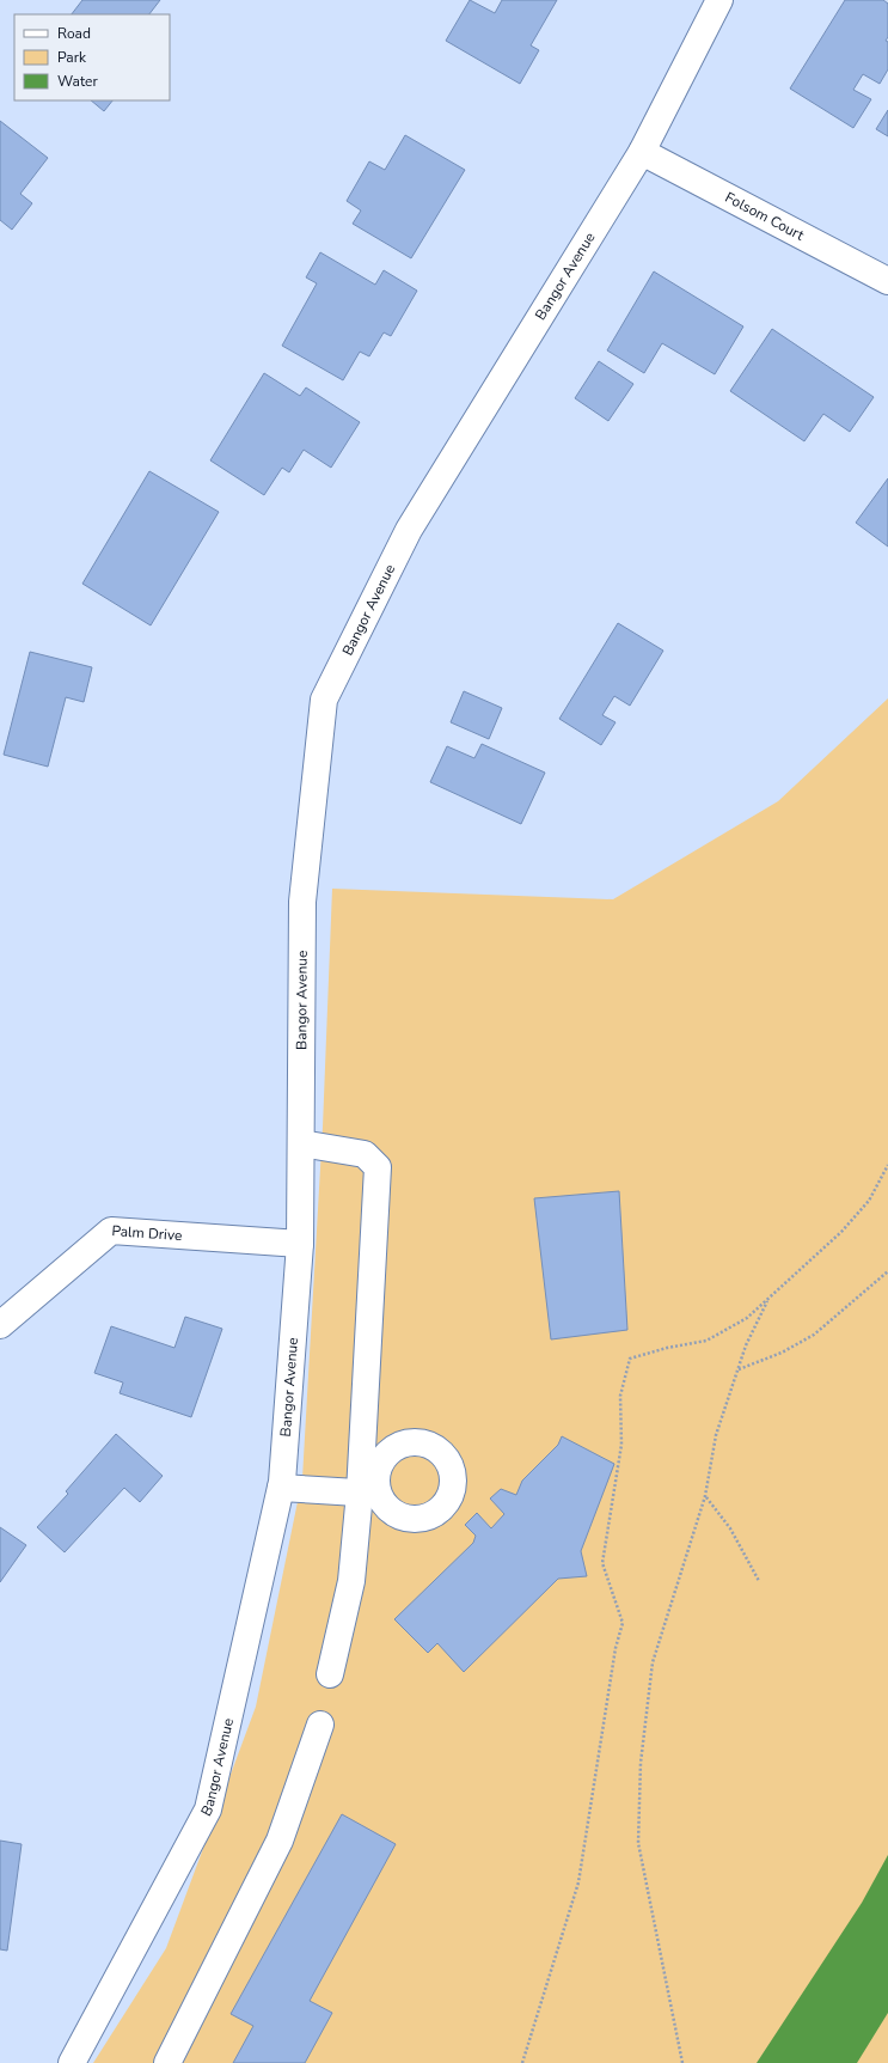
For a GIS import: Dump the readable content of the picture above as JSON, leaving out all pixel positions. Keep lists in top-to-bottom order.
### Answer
{
  "streets": {
    "street": ["Folsom Court", "Bangor Avenue", "Palm Drive"]
  },
  "crossings": [
    ["Folsom Court", "Bangor Avenue"],
    ["Bangor Avenue", "Palm Drive"]
  ],
  "legend": ["Road", "Park", "Water"]
}
